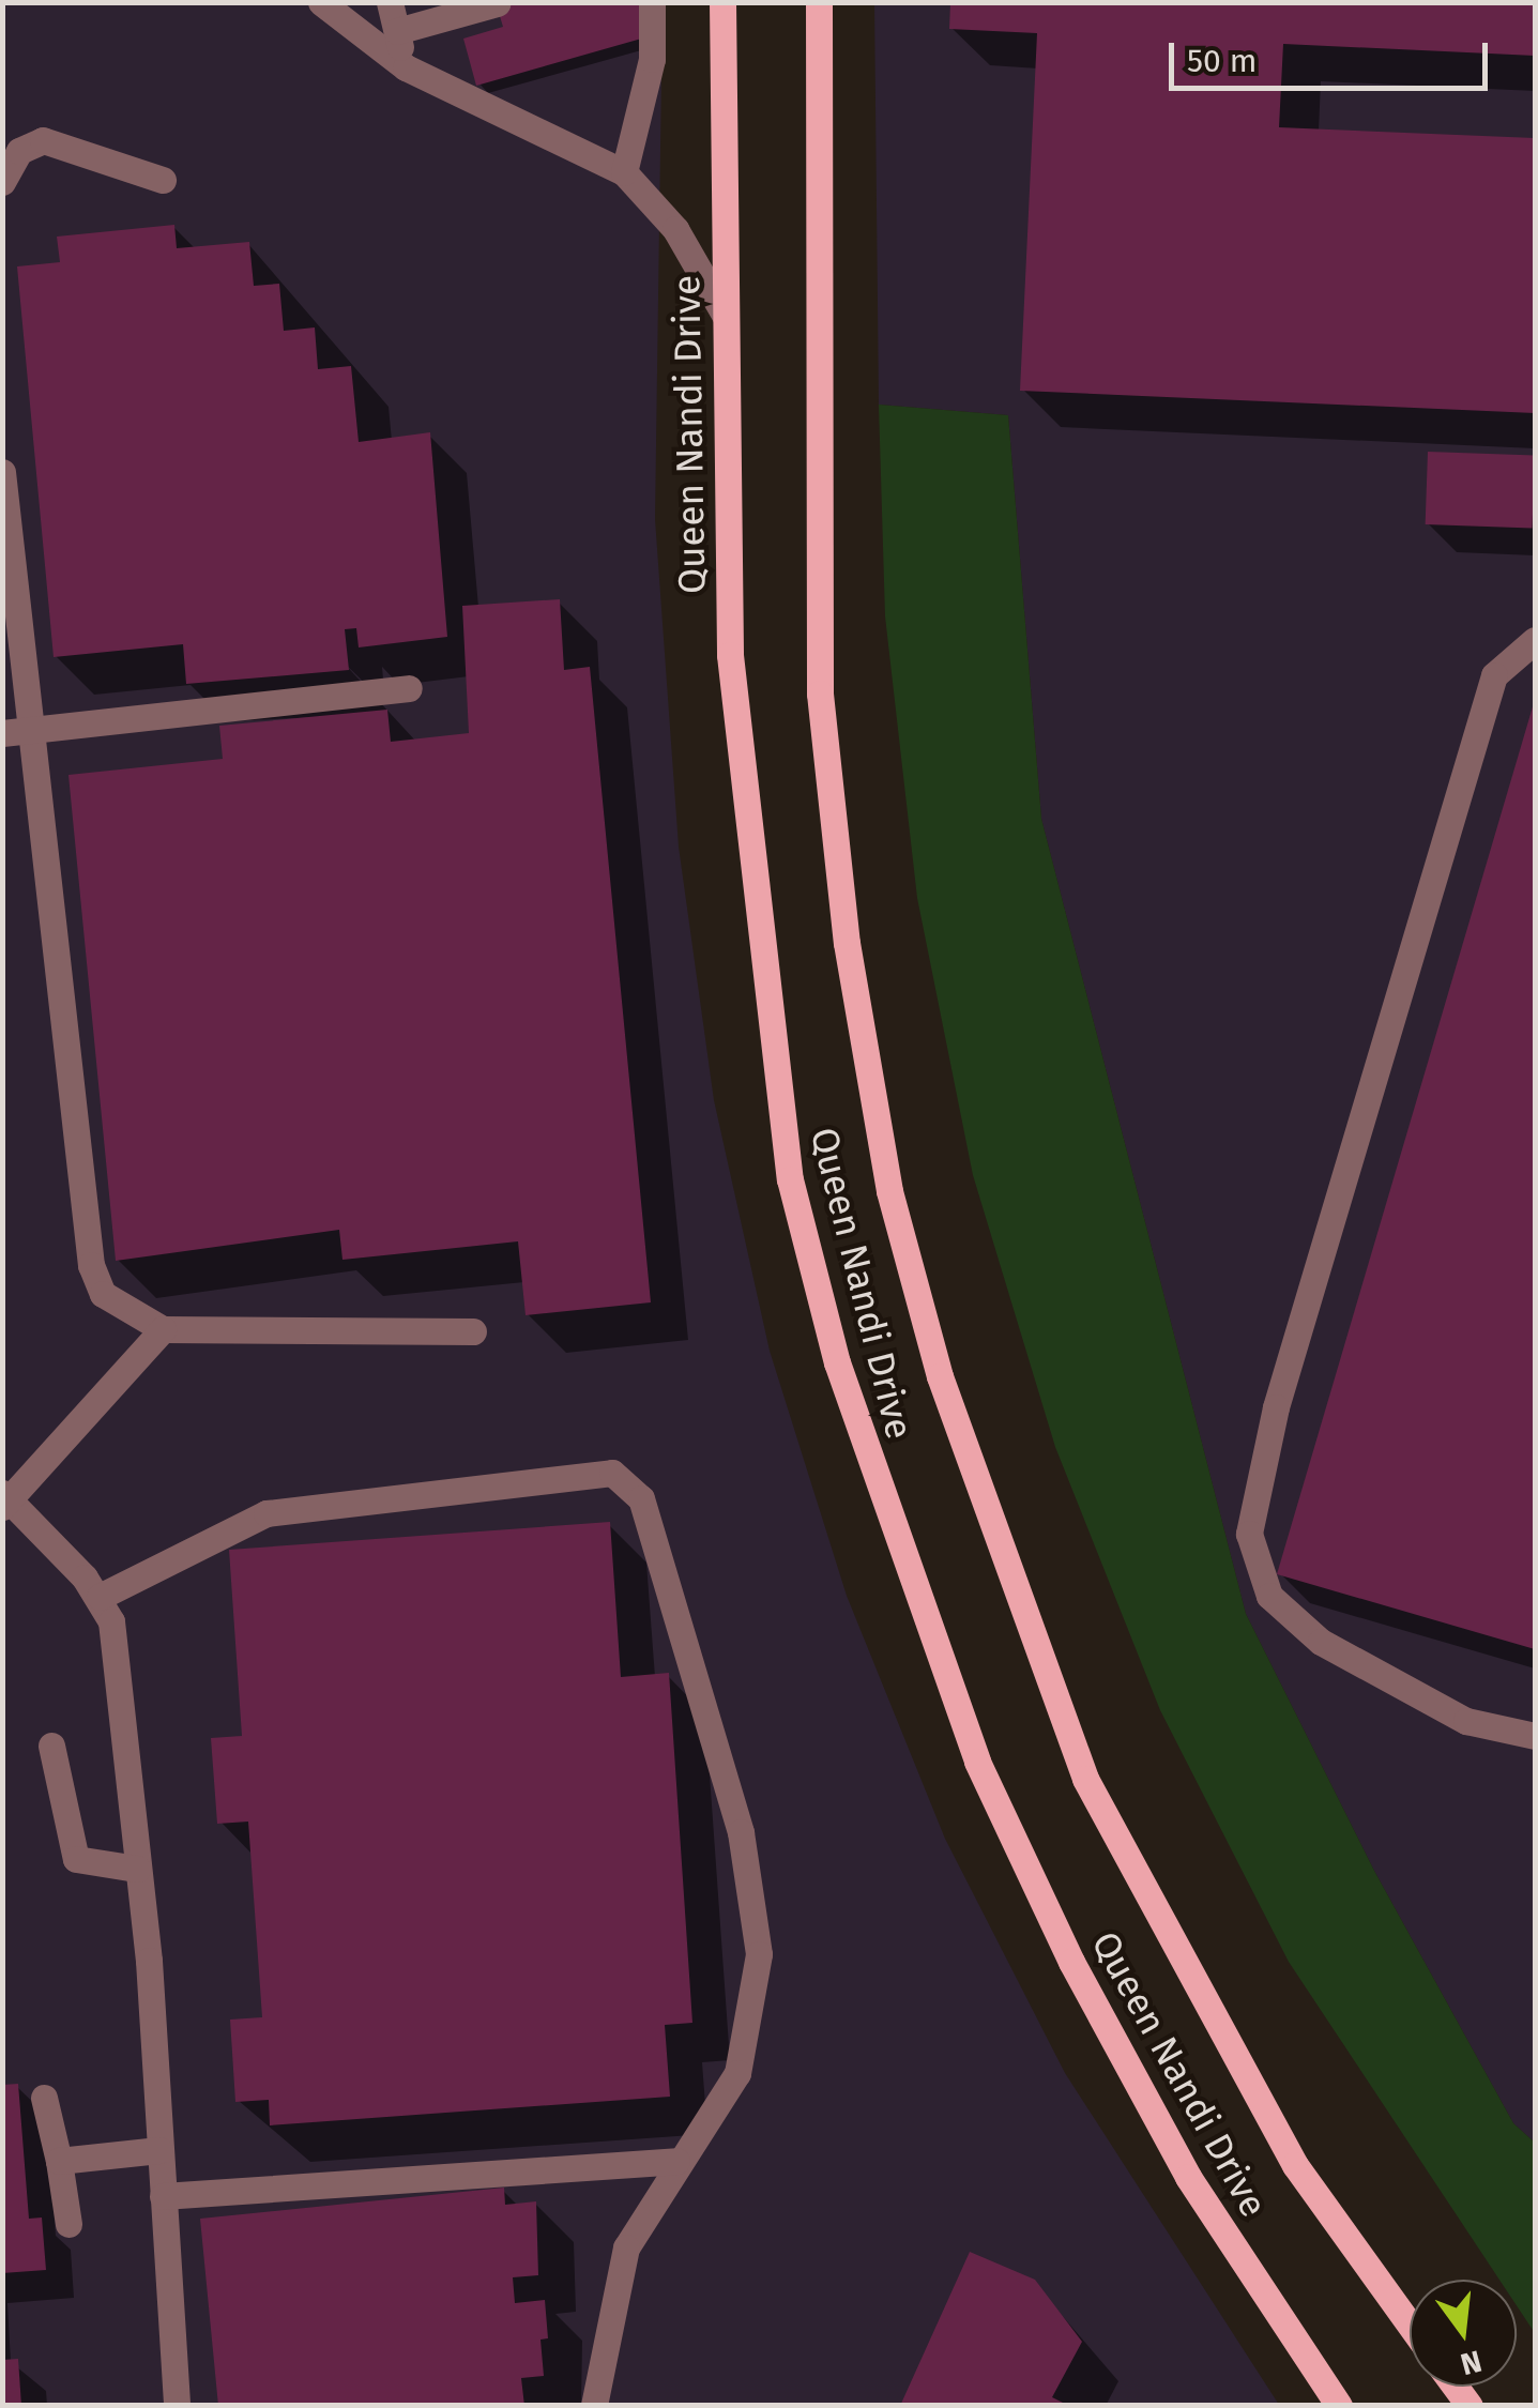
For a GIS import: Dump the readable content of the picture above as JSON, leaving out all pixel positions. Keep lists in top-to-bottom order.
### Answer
{
  "streets": {
    "main road": ["Queen Nandi Drive"]
  },
  "scale_bar": "50 m",
  "north": "bottom"
}
